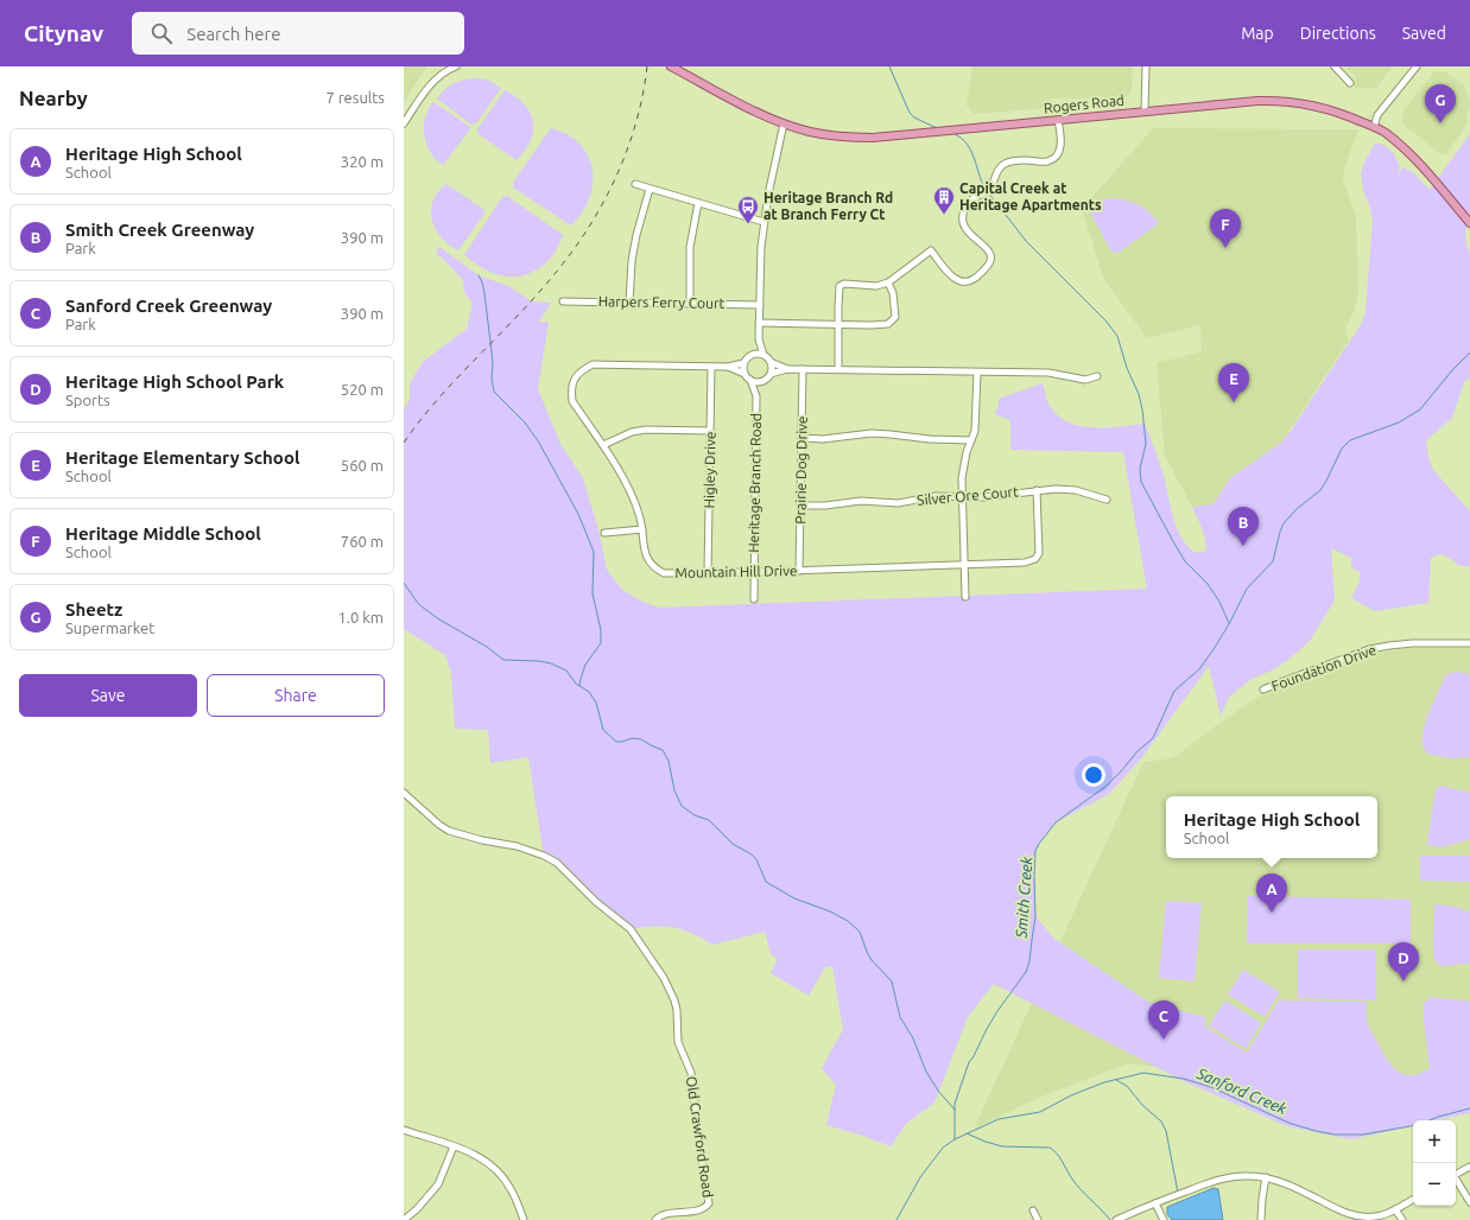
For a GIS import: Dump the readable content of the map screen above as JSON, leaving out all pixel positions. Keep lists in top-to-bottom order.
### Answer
{
  "streets": {
    "main road": ["Rogers Road"],
    "street": [
      "Harpers Ferry Court",
      "Higley Drive",
      "Prairie Dog Drive",
      "Heritage Branch Road",
      "Silver Ore Court",
      "Mountain Hill Drive",
      "Foundation Drive",
      "Old Crawford Road"
    ]
  },
  "crossings": [
    ["Higley Drive", "Mountain Hill Drive"],
    ["Prairie Dog Drive", "Silver Ore Court"],
    ["Prairie Dog Drive", "Mountain Hill Drive"],
    ["Heritage Branch Road", "Mountain Hill Drive"],
    ["Silver Ore Court", "Mountain Hill Drive"]
  ],
  "water": ["Smith Creek", "Sanford Creek"],
  "places": {
    "building": ["Capital Creek at Heritage Apartments"],
    "bus stop": ["Heritage Branch Rd at Branch Ferry Ct"]
  },
  "page": {
    "header": "Citynav",
    "search": "Search here",
    "nav": ["Map", "Directions", "Saved"],
    "heading": ["Nearby", "7 results"],
    "pins": [
      "G",
      "F",
      "E",
      "B",
      "A",
      "D",
      "C"
    ],
    "list": [
      {
        "mark": "A",
        "name": "Heritage High School",
        "note": "School",
        "value": "320 m"
      },
      {
        "mark": "B",
        "name": "Smith Creek Greenway",
        "note": "Park",
        "value": "390 m"
      },
      {
        "mark": "C",
        "name": "Sanford Creek Greenway",
        "note": "Park",
        "value": "390 m"
      },
      {
        "mark": "D",
        "name": "Heritage High School Park",
        "note": "Sports",
        "value": "520 m"
      },
      {
        "mark": "E",
        "name": "Heritage Elementary School",
        "note": "School",
        "value": "560 m"
      },
      {
        "mark": "F",
        "name": "Heritage Middle School",
        "note": "School",
        "value": "760 m"
      },
      {
        "mark": "G",
        "name": "Sheetz",
        "note": "Supermarket",
        "value": "1.0 km"
      }
    ],
    "buttons": ["Save", "Share"],
    "popup": ["Heritage High School", "School"],
    "map_buttons": ["+", "−"]
  }
}
